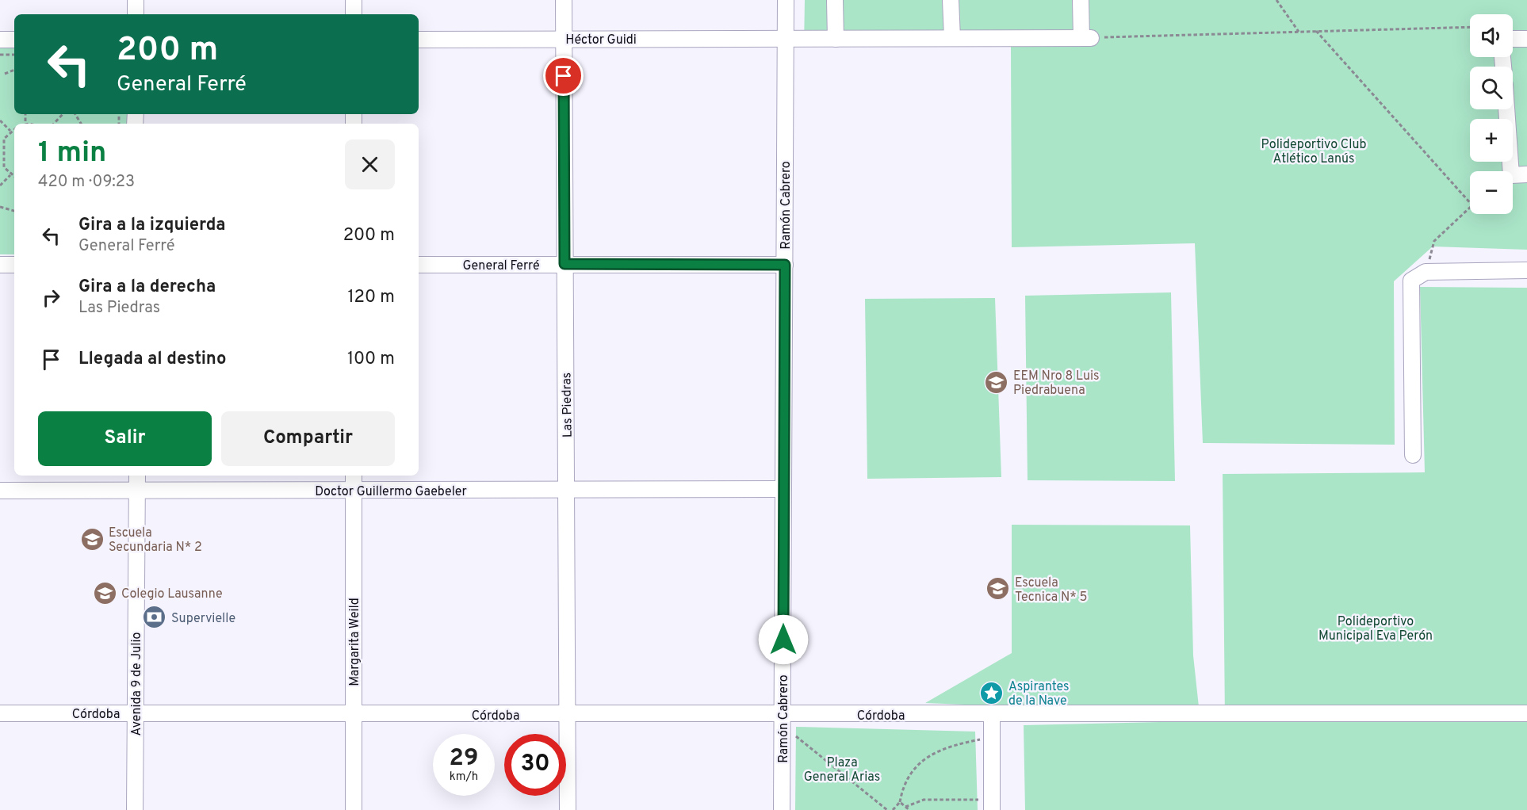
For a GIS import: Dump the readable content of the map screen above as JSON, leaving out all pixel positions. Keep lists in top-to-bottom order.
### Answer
{
  "streets": {
    "street": [
      "Héctor Guidi",
      "Ramón Cabrero",
      "General Ferré",
      "Las Piedras",
      "Doctor Guillermo Gaebeler",
      "Margarita Weild",
      "Avenida 9 de Julio",
      "Córdoba"
    ]
  },
  "crossings": [
    ["Héctor Guidi", "Ramón Cabrero"],
    ["Héctor Guidi", "Las Piedras"],
    ["Ramón Cabrero", "General Ferré"],
    ["Ramón Cabrero", "Doctor Guillermo Gaebeler"],
    ["Ramón Cabrero", "Córdoba"],
    ["General Ferré", "Las Piedras"],
    ["Las Piedras", "Doctor Guillermo Gaebeler"],
    ["Las Piedras", "Córdoba"],
    ["Doctor Guillermo Gaebeler", "Margarita Weild"],
    ["Doctor Guillermo Gaebeler", "Avenida 9 de Julio"],
    ["Margarita Weild", "Córdoba"],
    ["Avenida 9 de Julio", "Córdoba"]
  ],
  "parks": ["Polideportivo Club Atlético Lanús", "Polideportivo Municipal Eva Perón", "Plaza General Arias"],
  "places": {
    "school or university": [
      "EEM Nro 8 Luis Piedrabuena",
      "Escuela Secundaria N* 2",
      "Escuela Tecnica N* 5",
      "Colegio Lausanne"
    ],
    "bank": ["Supervielle"],
    "place": ["Aspirantes de la Nave"]
  },
  "page": {
    "map_buttons": ["+", "−"],
    "turn": ["200 m", "General Ferré"],
    "heading": ["1 min", "420 m · 09:23"],
    "list": [
      {
        "name": "Gira a la izquierda",
        "note": "General Ferré",
        "value": "200 m"
      },
      {
        "name": "Gira a la derecha",
        "note": "Las Piedras",
        "value": "120 m"
      },
      {
        "name": "Llegada al destino",
        "value": "100 m"
      }
    ],
    "buttons": ["Salir", "Compartir"],
    "speed": "29 km/h",
    "limit": "30"
  }
}
